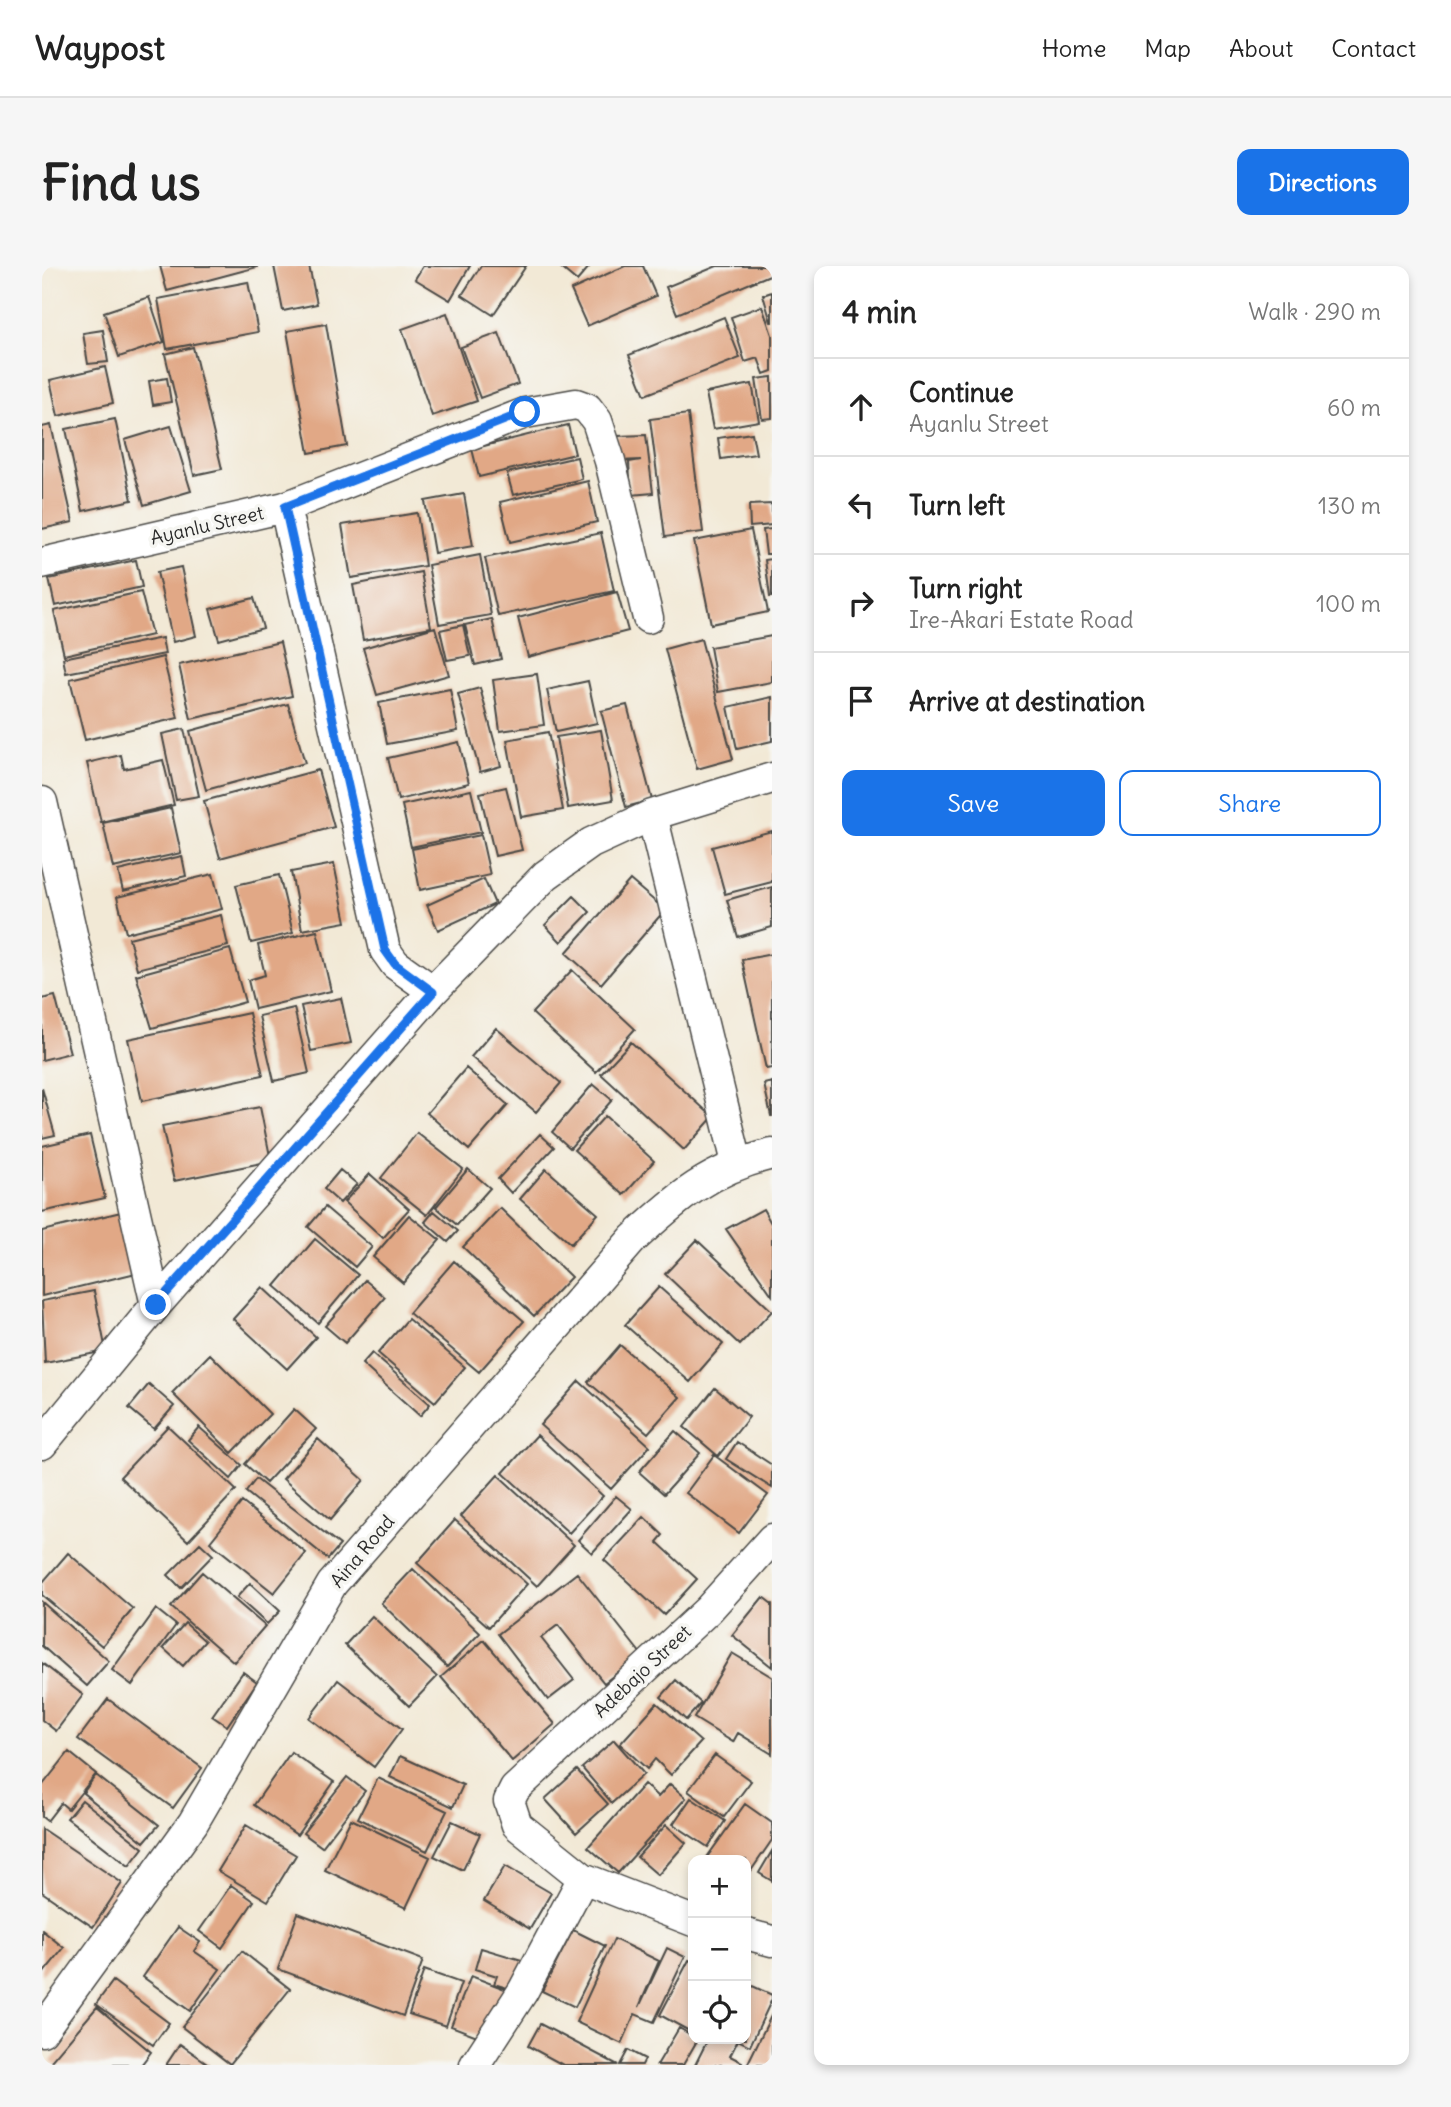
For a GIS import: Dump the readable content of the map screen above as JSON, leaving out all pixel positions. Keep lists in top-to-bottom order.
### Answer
{
  "streets": {
    "street": ["Ayanlu Street", "Aina Road", "Adebajo Street"]
  },
  "page": {
    "header": "Waypost",
    "nav": [
      "Home",
      "Map",
      "About",
      "Contact"
    ],
    "buttons": [
      "Directions",
      ["Save", "Share"]
    ],
    "title": "Find us",
    "heading": ["4 min", "Walk · 290 m"],
    "list": [
      ["Continue", "Ayanlu Street", "60 m"],
      ["Turn left", "130 m"],
      ["Turn right", "Ire-Akari Estate Road", "100 m"],
      "Arrive at destination"
    ],
    "map_buttons": ["+", "−"]
  }
}
